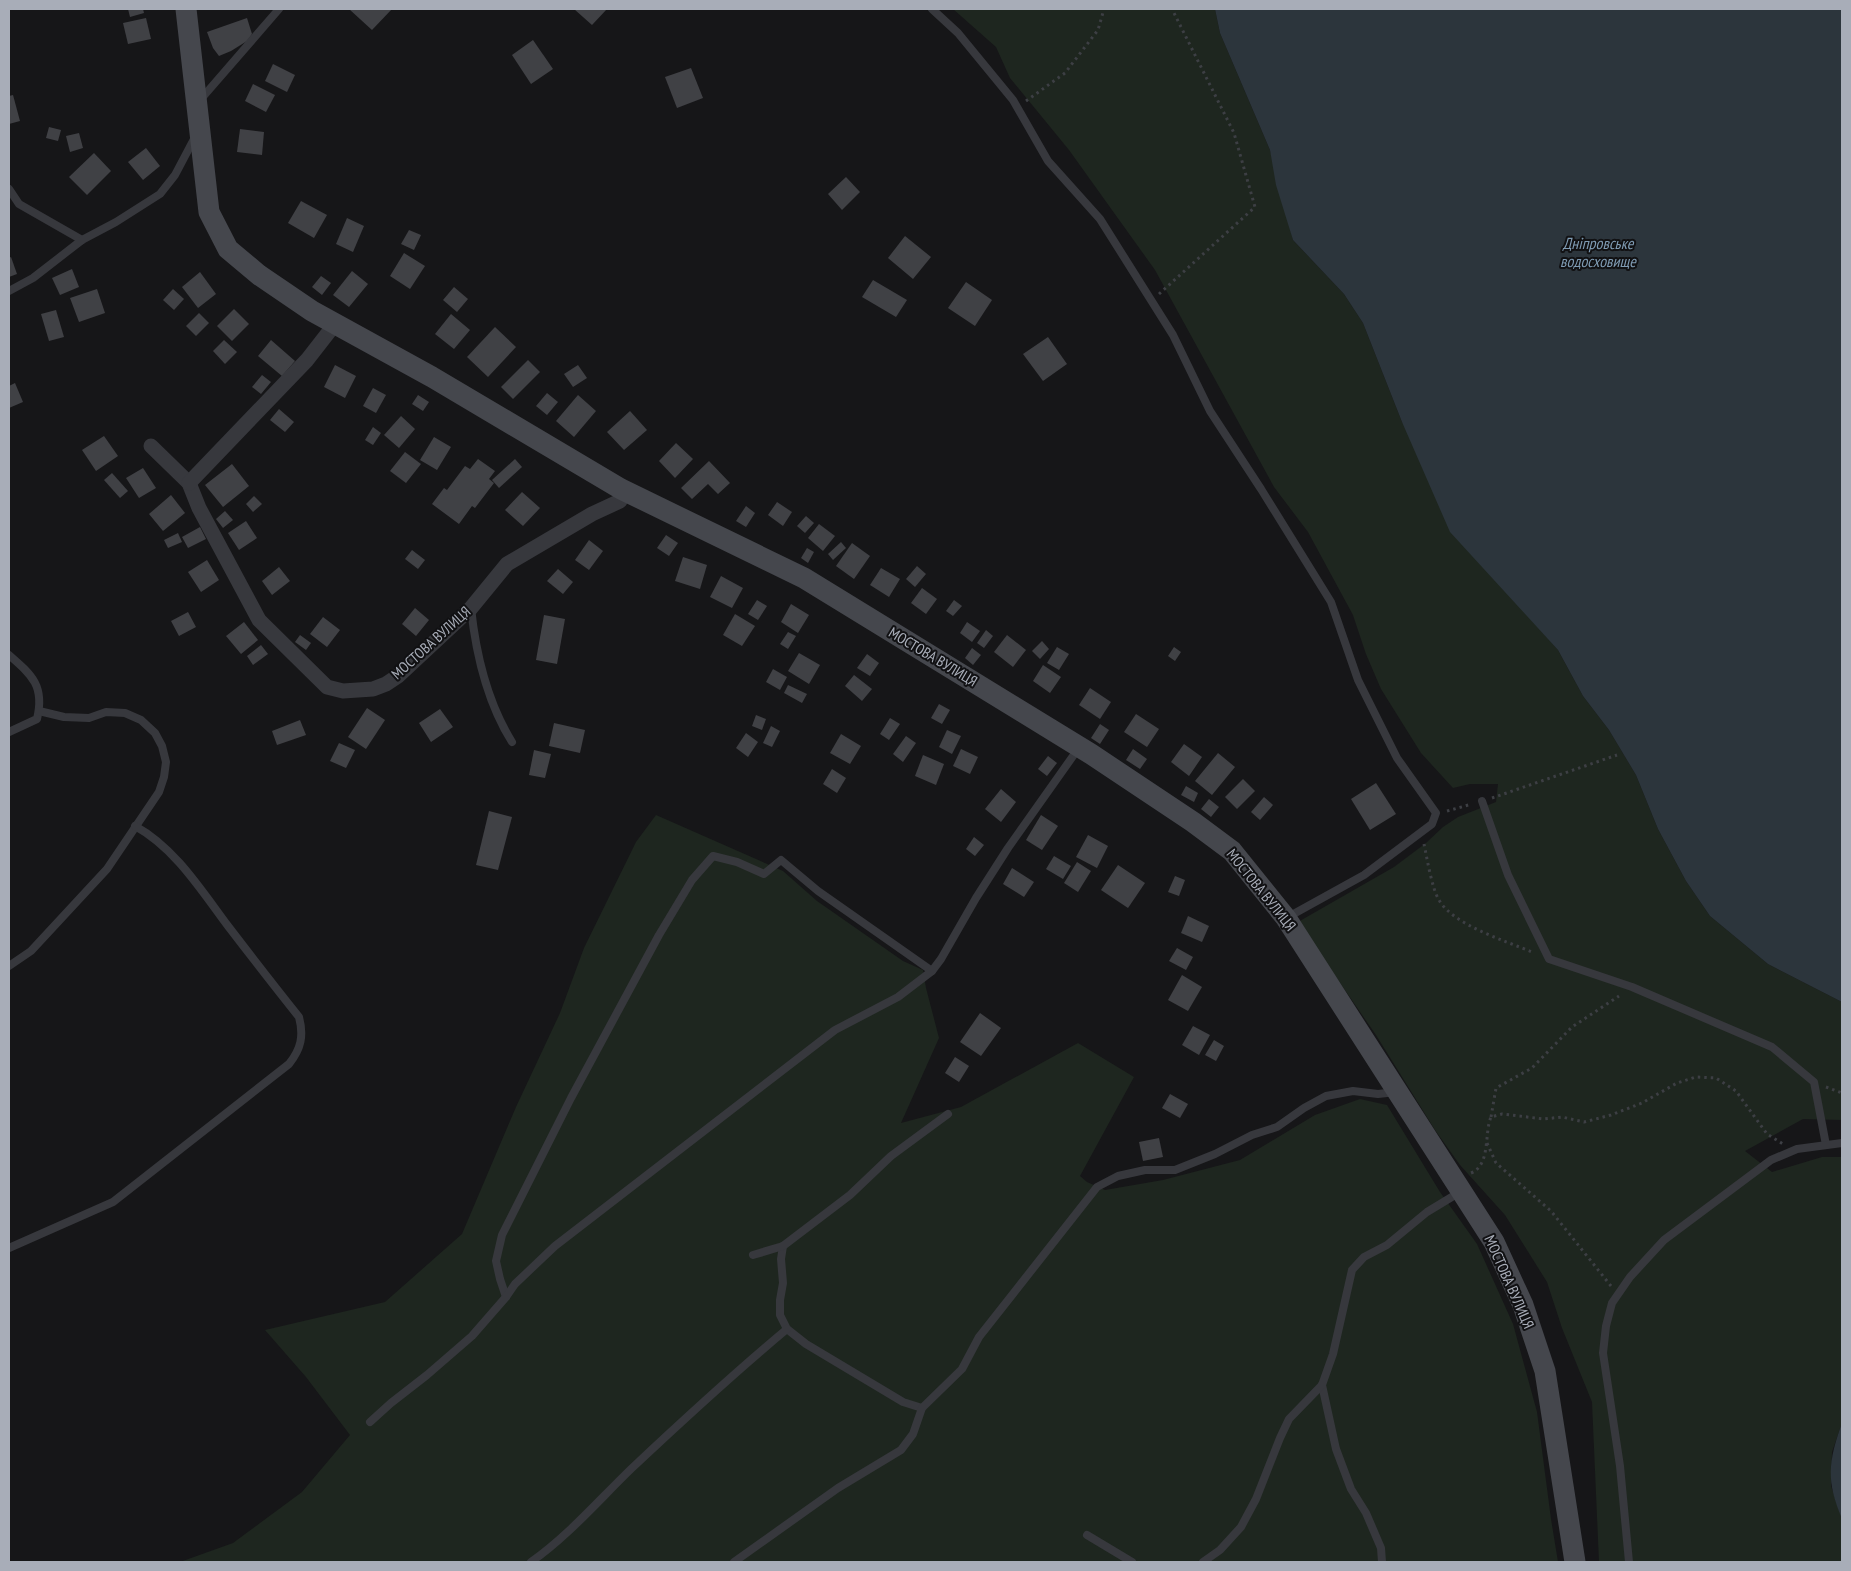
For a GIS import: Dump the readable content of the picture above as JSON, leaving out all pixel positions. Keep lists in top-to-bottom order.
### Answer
{
  "streets": {
    "street": ["МОСТОВА ВУЛИЦЯ"]
  },
  "water": ["Дніпровське водосховище"]
}
